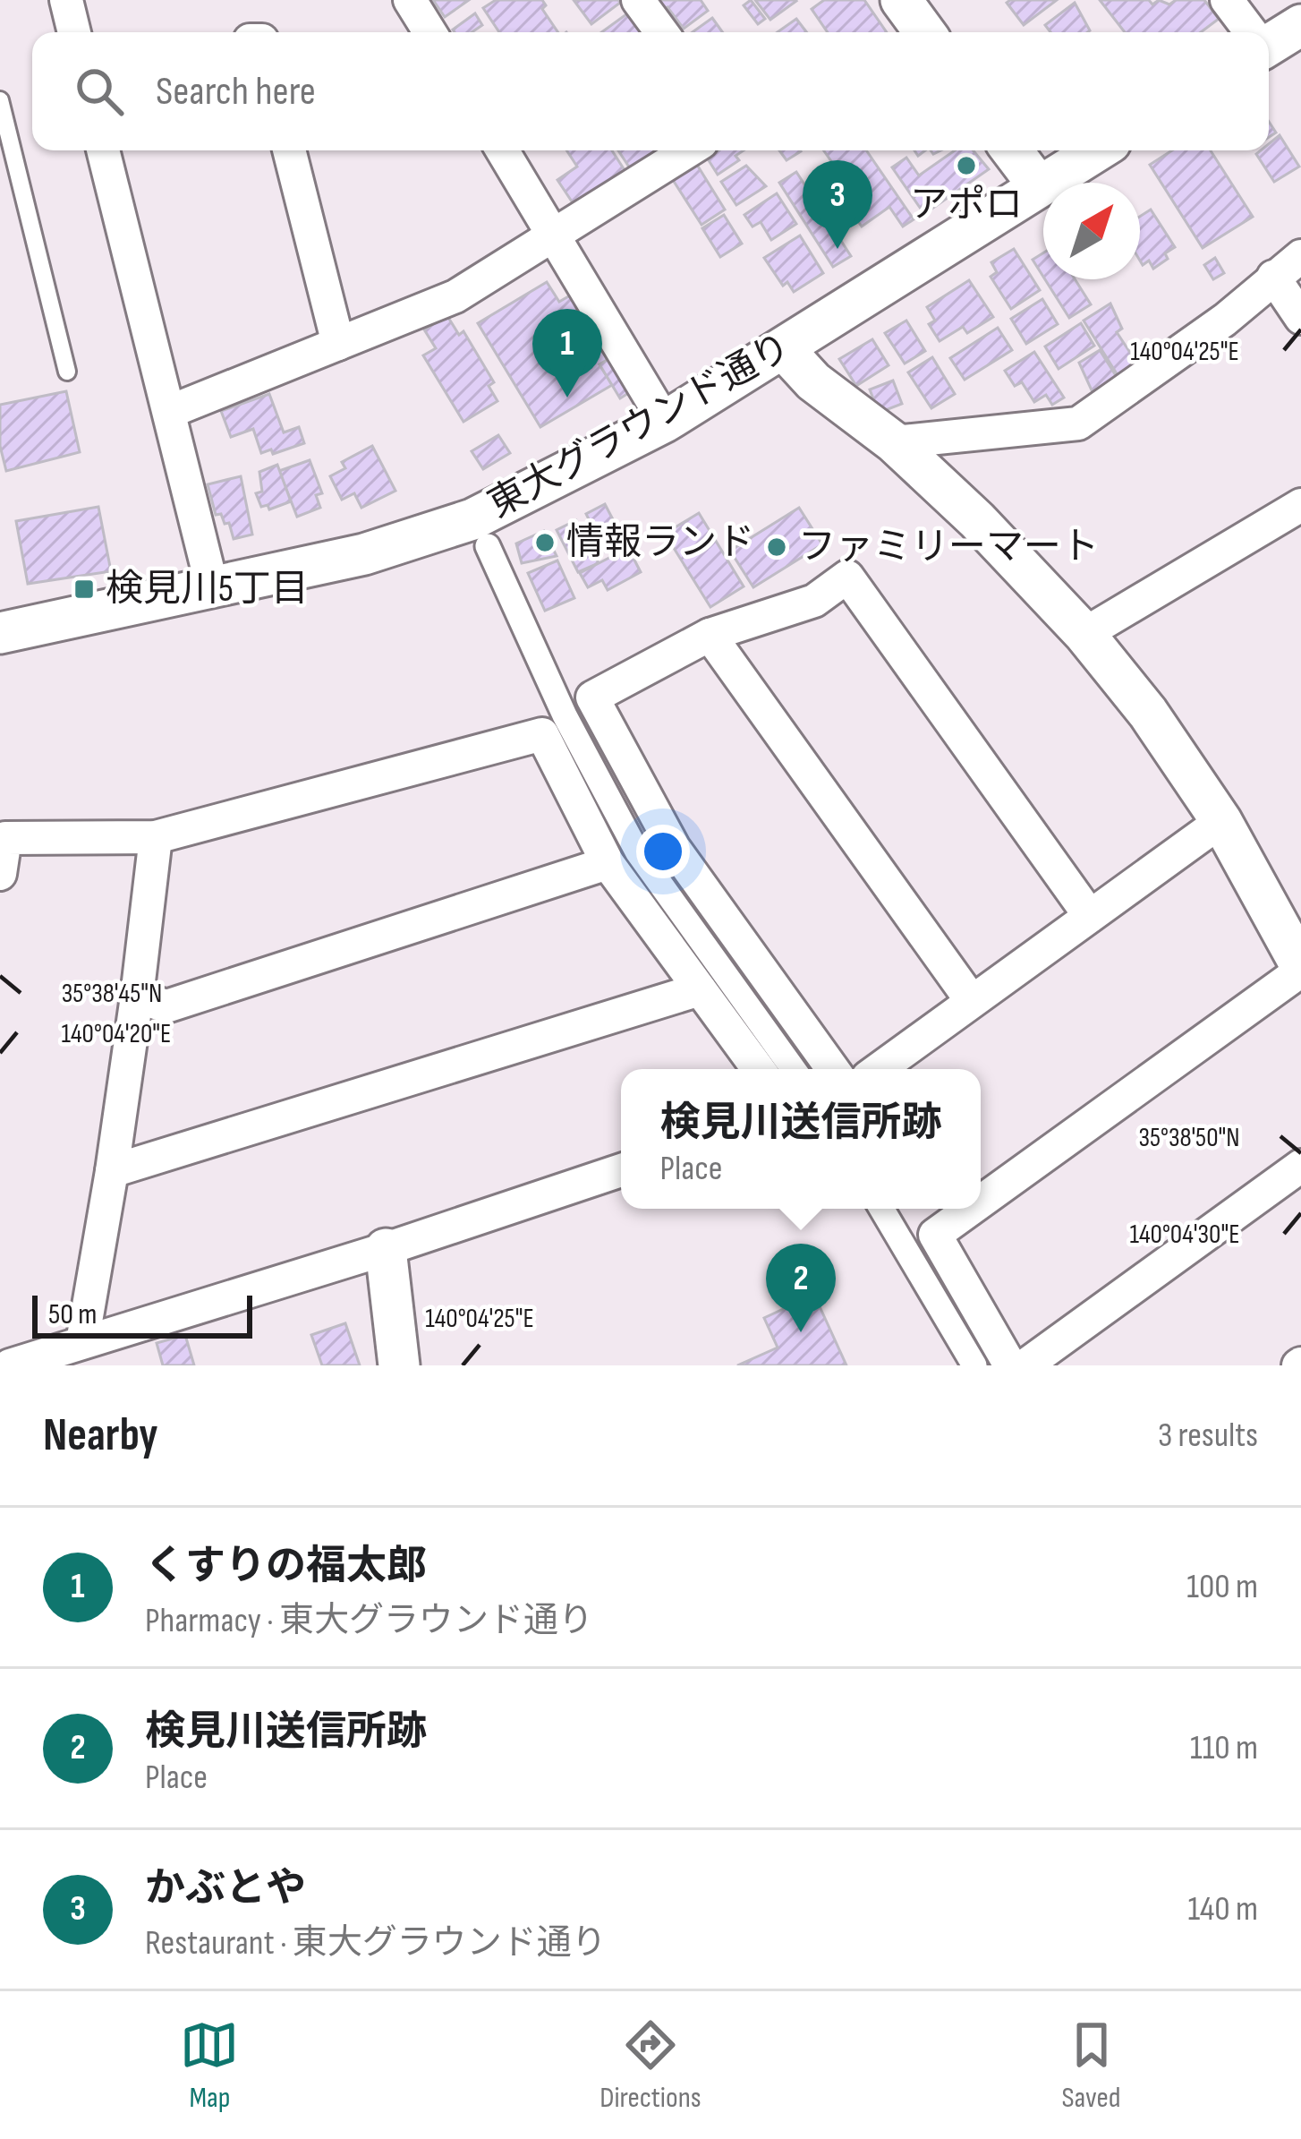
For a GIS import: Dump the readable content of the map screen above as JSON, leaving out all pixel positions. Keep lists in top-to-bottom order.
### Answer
{
  "streets": {
    "street": ["東大グラウンド通り"]
  },
  "places": {
    "other": ["アポロ", "情報ランド", "ファミリーマート"],
    "transit": ["検見川5丁目"]
  },
  "scale_bar": "50 m",
  "north": "top right",
  "page": {
    "search": "Search here",
    "pins": ["3", "1", "2"],
    "popup": ["検見川送信所跡", "Place"],
    "scale": "50 m",
    "heading": ["Nearby", "3 results"],
    "list": [
      {
        "mark": "1",
        "name": "くすりの福太郎",
        "note": "Pharmacy · 東大グラウンド通り",
        "value": "100 m"
      },
      {
        "mark": "2",
        "name": "検見川送信所跡",
        "note": "Place",
        "value": "110 m"
      },
      {
        "mark": "3",
        "name": "かぶとや",
        "note": "Restaurant · 東大グラウンド通り",
        "value": "140 m"
      }
    ],
    "nav": ["Map", "Directions", "Saved"]
  },
  "coordinates": [
    "140°04'25\"E",
    "35°38'45\"N",
    "140°04'20\"E",
    "35°38'50\"N",
    "140°04'30\"E"
  ]
}
